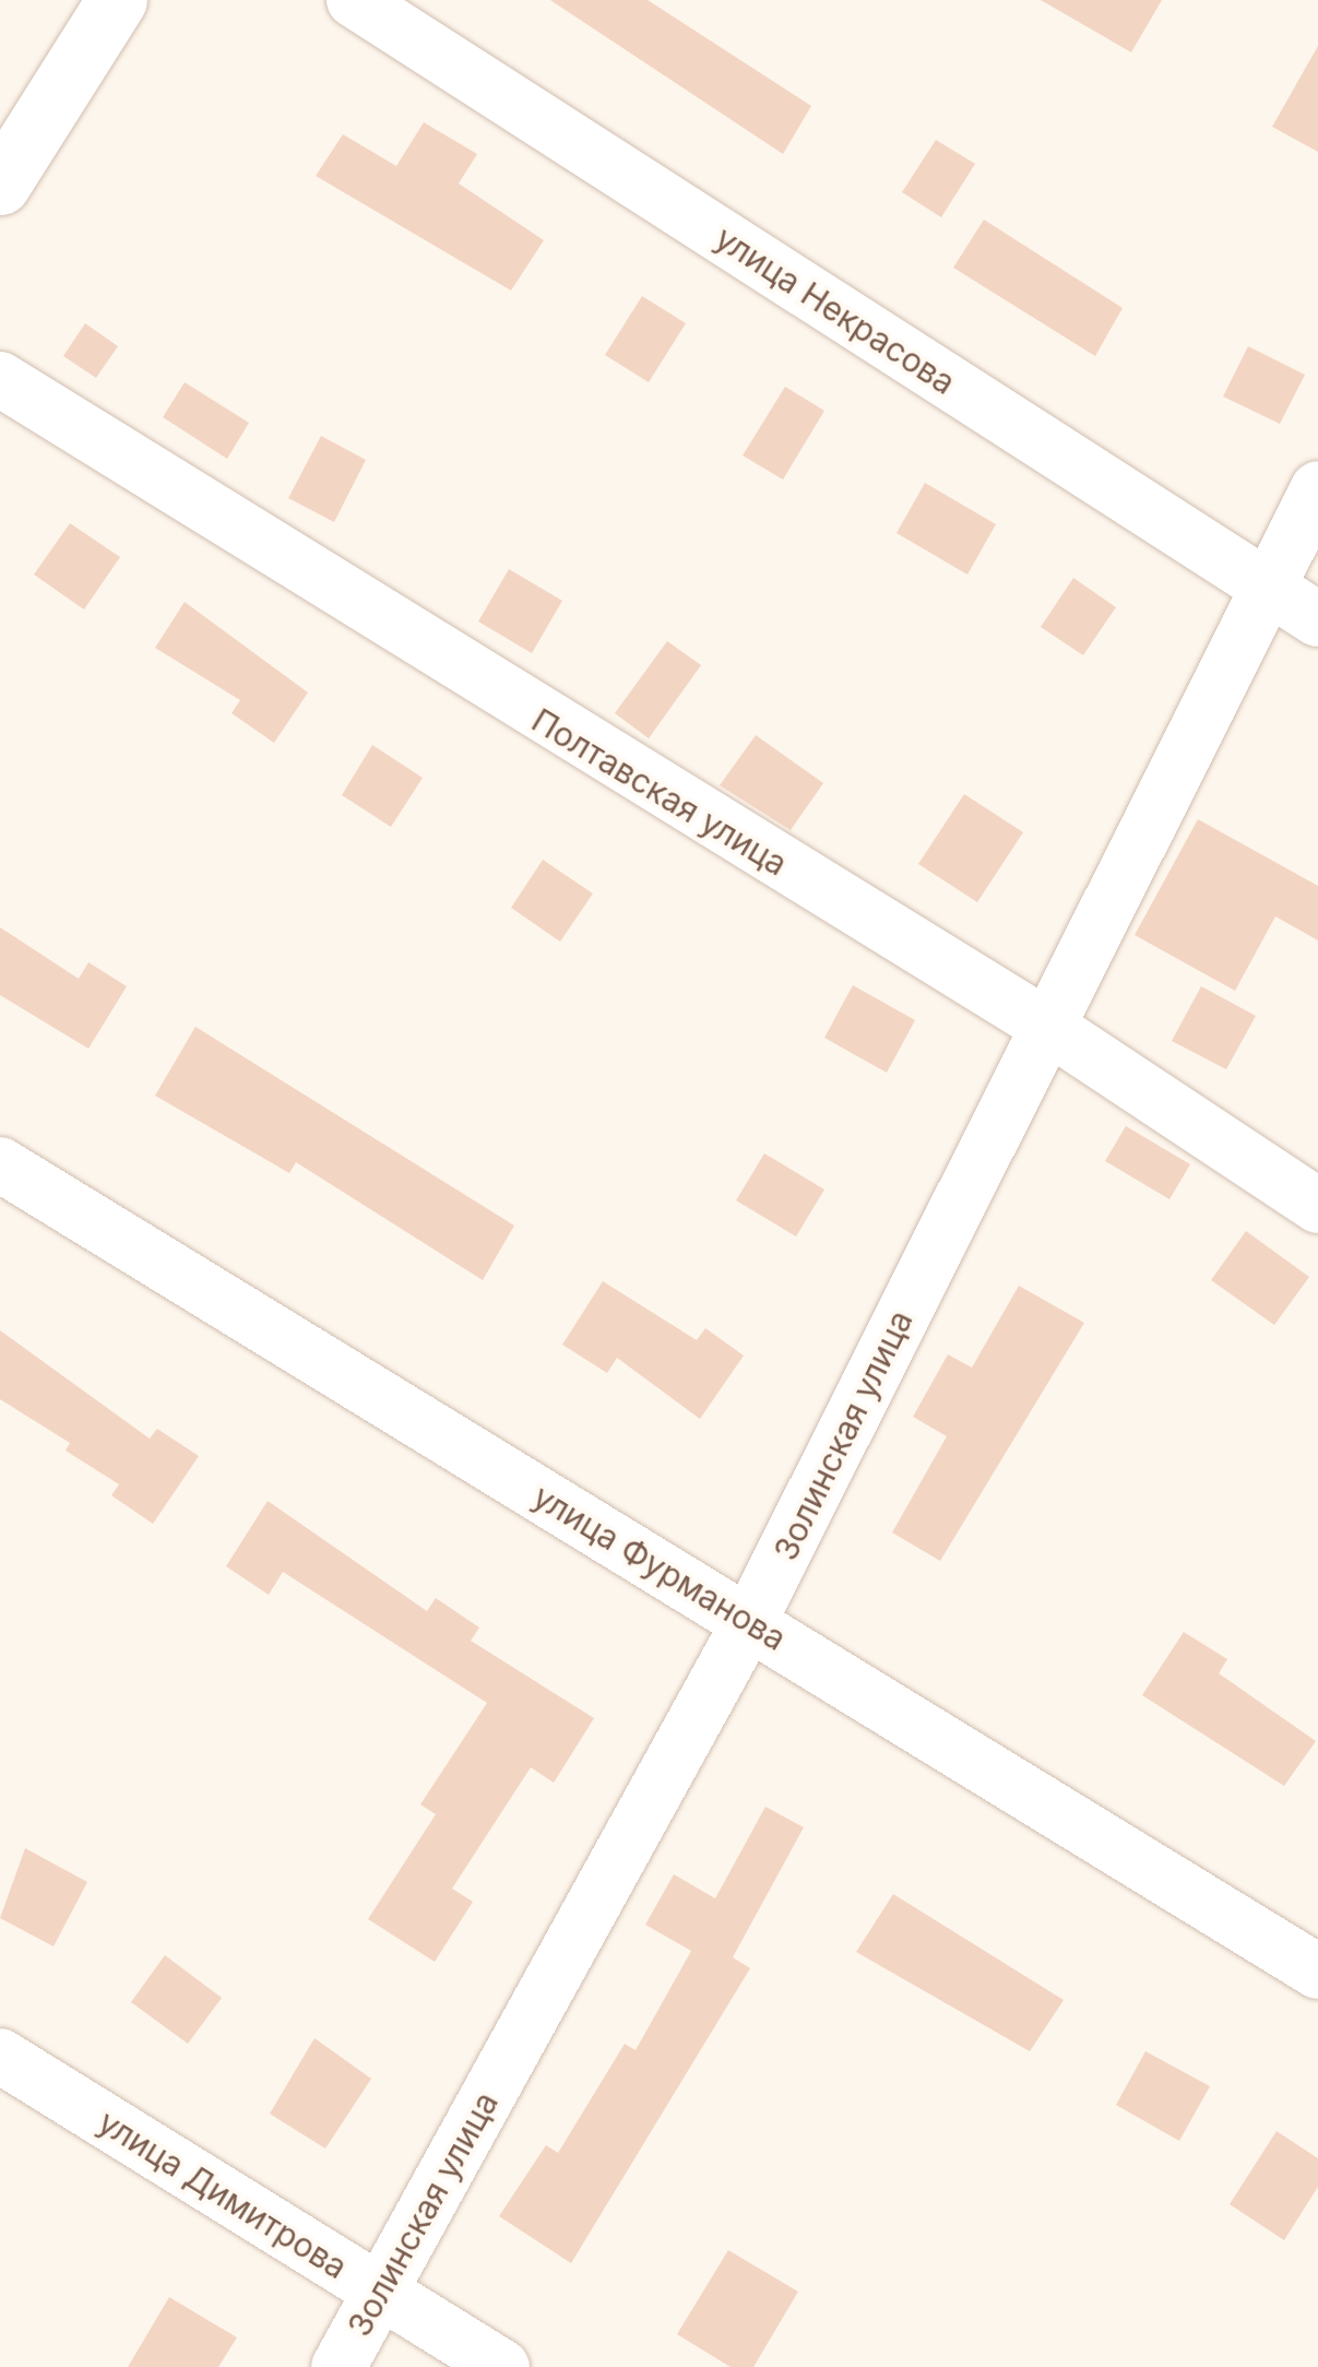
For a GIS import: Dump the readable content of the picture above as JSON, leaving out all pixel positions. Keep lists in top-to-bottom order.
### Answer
{
  "streets": {
    "street": [
      "улица Некрасова",
      "Полтавская улица",
      "Золинская улица",
      "улица Фурманова",
      "улица Димитрова"
    ]
  },
  "crossings": [
    ["улица Некрасова", "Золинская улица"],
    ["Полтавская улица", "Золинская улица"],
    ["Золинская улица", "улица Фурманова"],
    ["Золинская улица", "улица Димитрова"]
  ]
}
